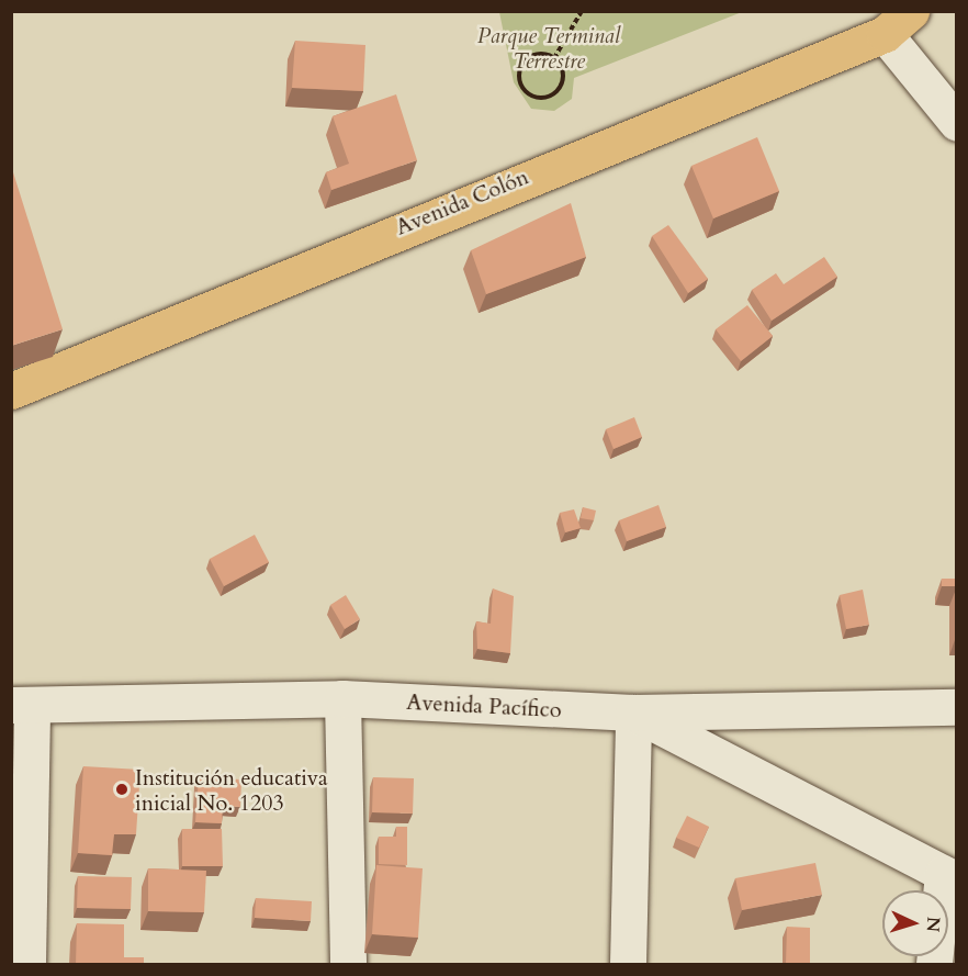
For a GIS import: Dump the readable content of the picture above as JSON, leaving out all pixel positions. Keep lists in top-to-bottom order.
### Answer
{
  "streets": {
    "main road": ["Avenida Colón"],
    "street": ["Avenida Pacífico"]
  },
  "parks": ["Parque Terminal Terrestre"],
  "places": ["Institución educativa inicial No. 1203"],
  "north": "right"
}
